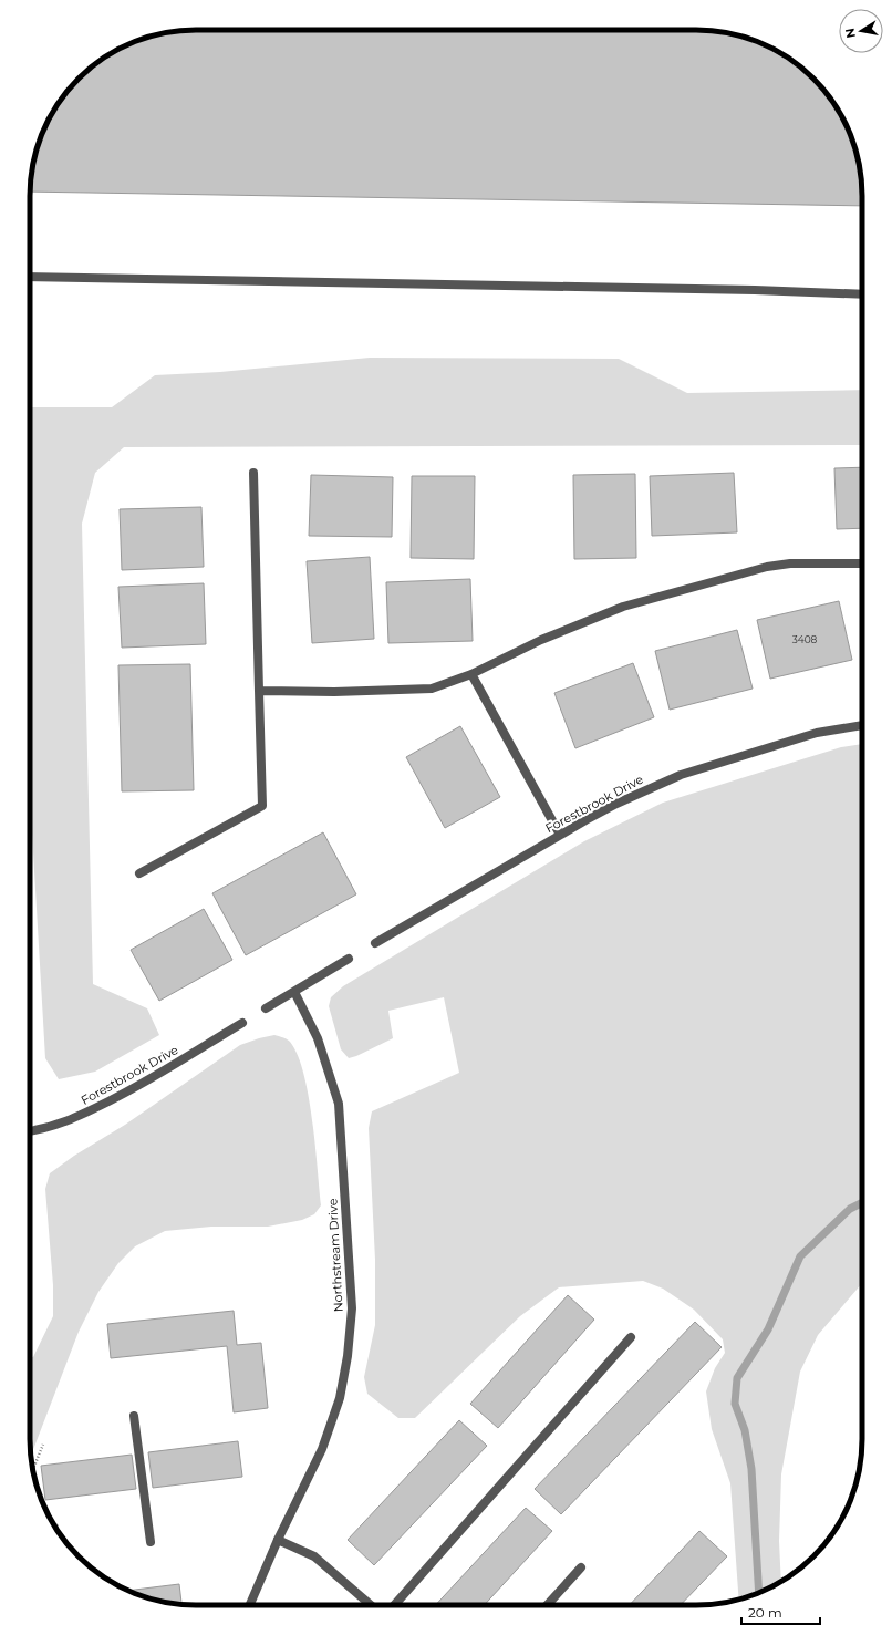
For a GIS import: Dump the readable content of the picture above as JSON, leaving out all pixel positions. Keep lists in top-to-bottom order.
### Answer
{
  "streets": {
    "street": ["Forestbrook Drive", "Northstream Drive"]
  },
  "house_numbers": ["3408"],
  "scale_bar": "20 m",
  "north": "left"
}
